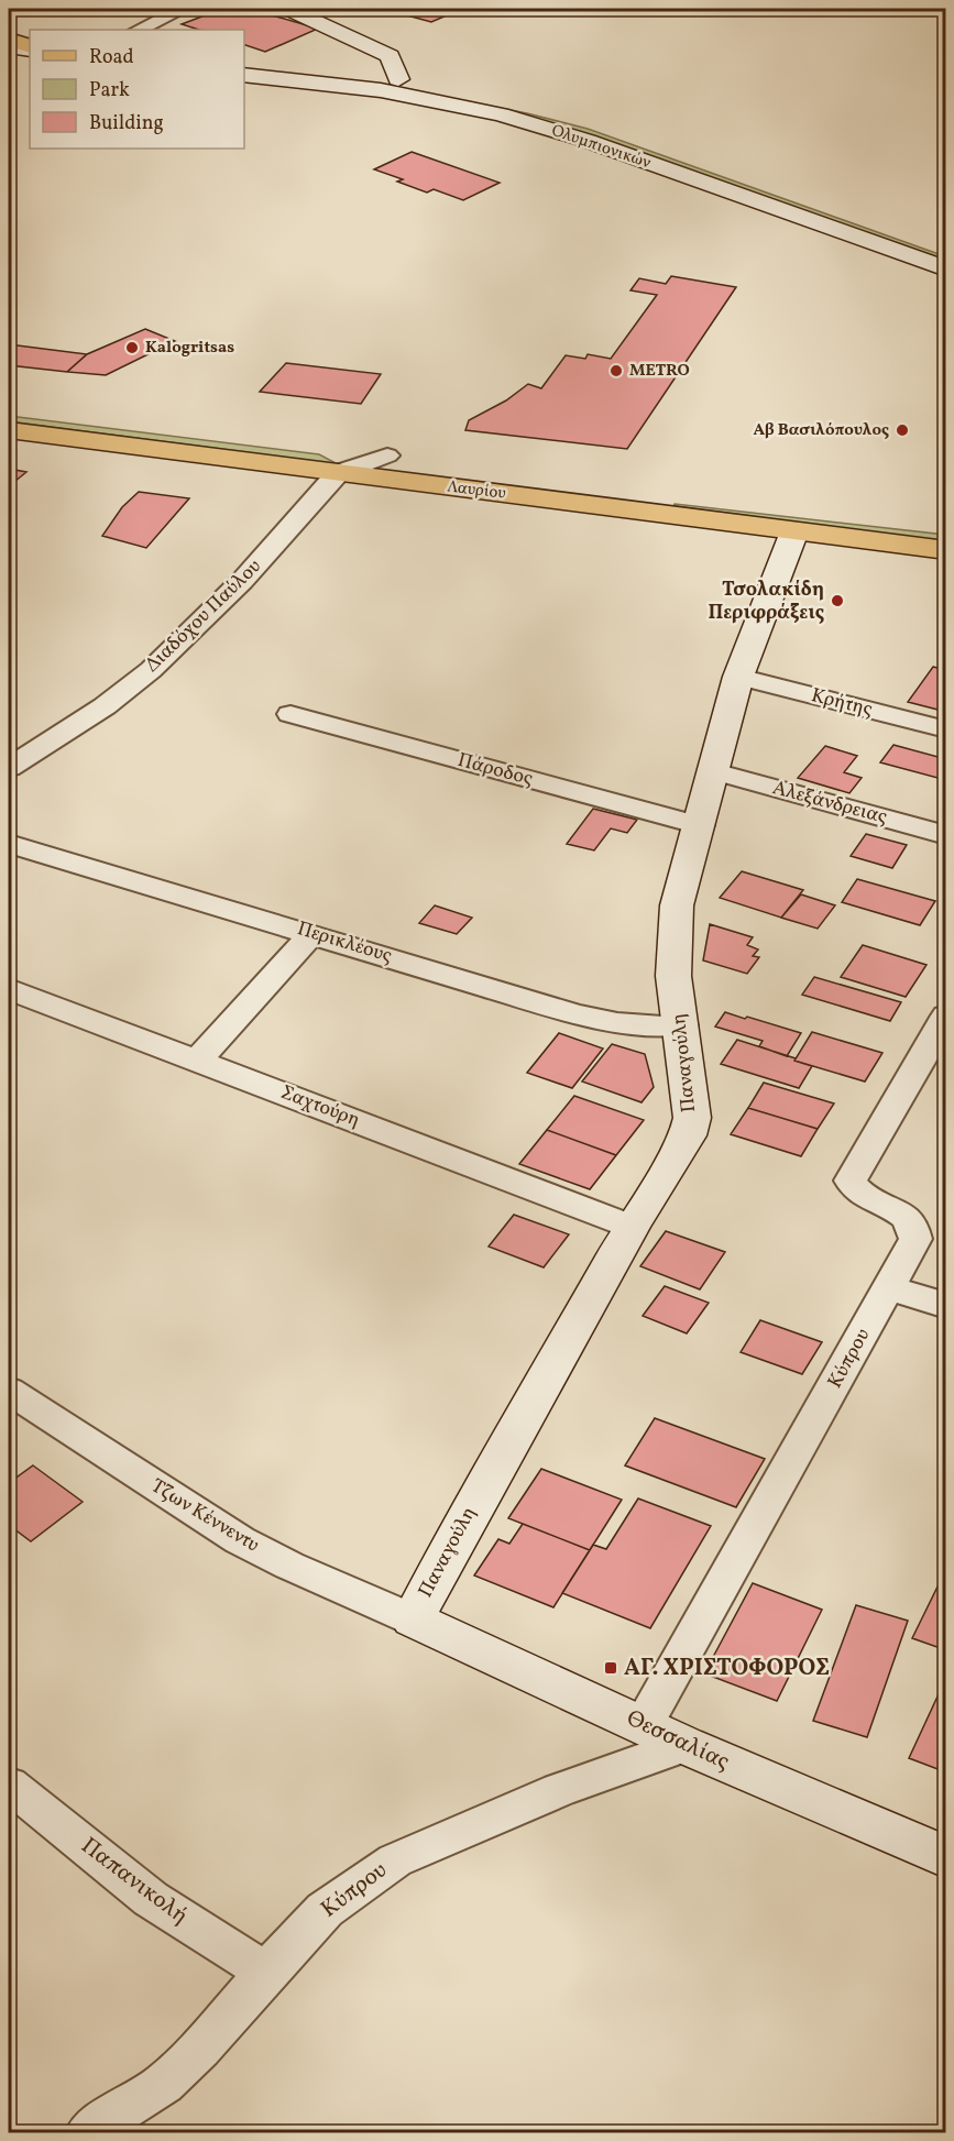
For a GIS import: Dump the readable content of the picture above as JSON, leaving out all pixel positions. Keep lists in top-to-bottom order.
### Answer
{
  "streets": {
    "main road": ["Λαυρίου"],
    "street": [
      "Ολυμπιονικών",
      "Διαδόχου Παύλου",
      "Κρήτης",
      "Πάροδος",
      "Αλεξάνδρειας",
      "Περικλέους",
      "Παναγούλη",
      "Σαχτούρη",
      "Κύπρου",
      "Τζων Κέννεντυ",
      "Θεσσαλίας",
      "Παπανικολή"
    ]
  },
  "crossings": [
    ["Λαυρίου", "Διαδόχου Παύλου"],
    ["Λαυρίου", "Παναγούλη"],
    ["Κρήτης", "Παναγούλη"],
    ["Πάροδος", "Παναγούλη"],
    ["Αλεξάνδρειας", "Παναγούλη"],
    ["Περικλέους", "Παναγούλη"],
    ["Παναγούλη", "Σαχτούρη"],
    ["Παναγούλη", "Τζων Κέννεντυ"],
    ["Παναγούλη", "Θεσσαλίας"],
    ["Κύπρου", "Θεσσαλίας"],
    ["Κύπρου", "Παπανικολή"],
    ["Τζων Κέννεντυ", "Θεσσαλίας"]
  ],
  "places": {
    "other": [
      "Kalogritsas",
      "METRO",
      "Αβ Βασιλόπουλος",
      "Τσολακίδη Περιφράξεις"
    ],
    "transit": ["ΑΓ. ΧΡΙΣΤΟΦΟΡΟΣ"]
  },
  "legend": ["Road", "Park", "Building"]
}
